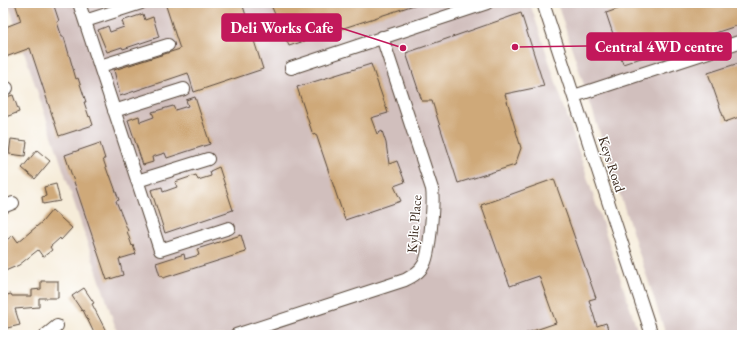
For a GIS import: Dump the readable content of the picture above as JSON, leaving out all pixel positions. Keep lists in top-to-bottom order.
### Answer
{
  "streets": {
    "street": ["Keys Road", "Kylie Place"]
  },
  "places": ["Central 4WD centre", "Deli Works Cafe"]
}
